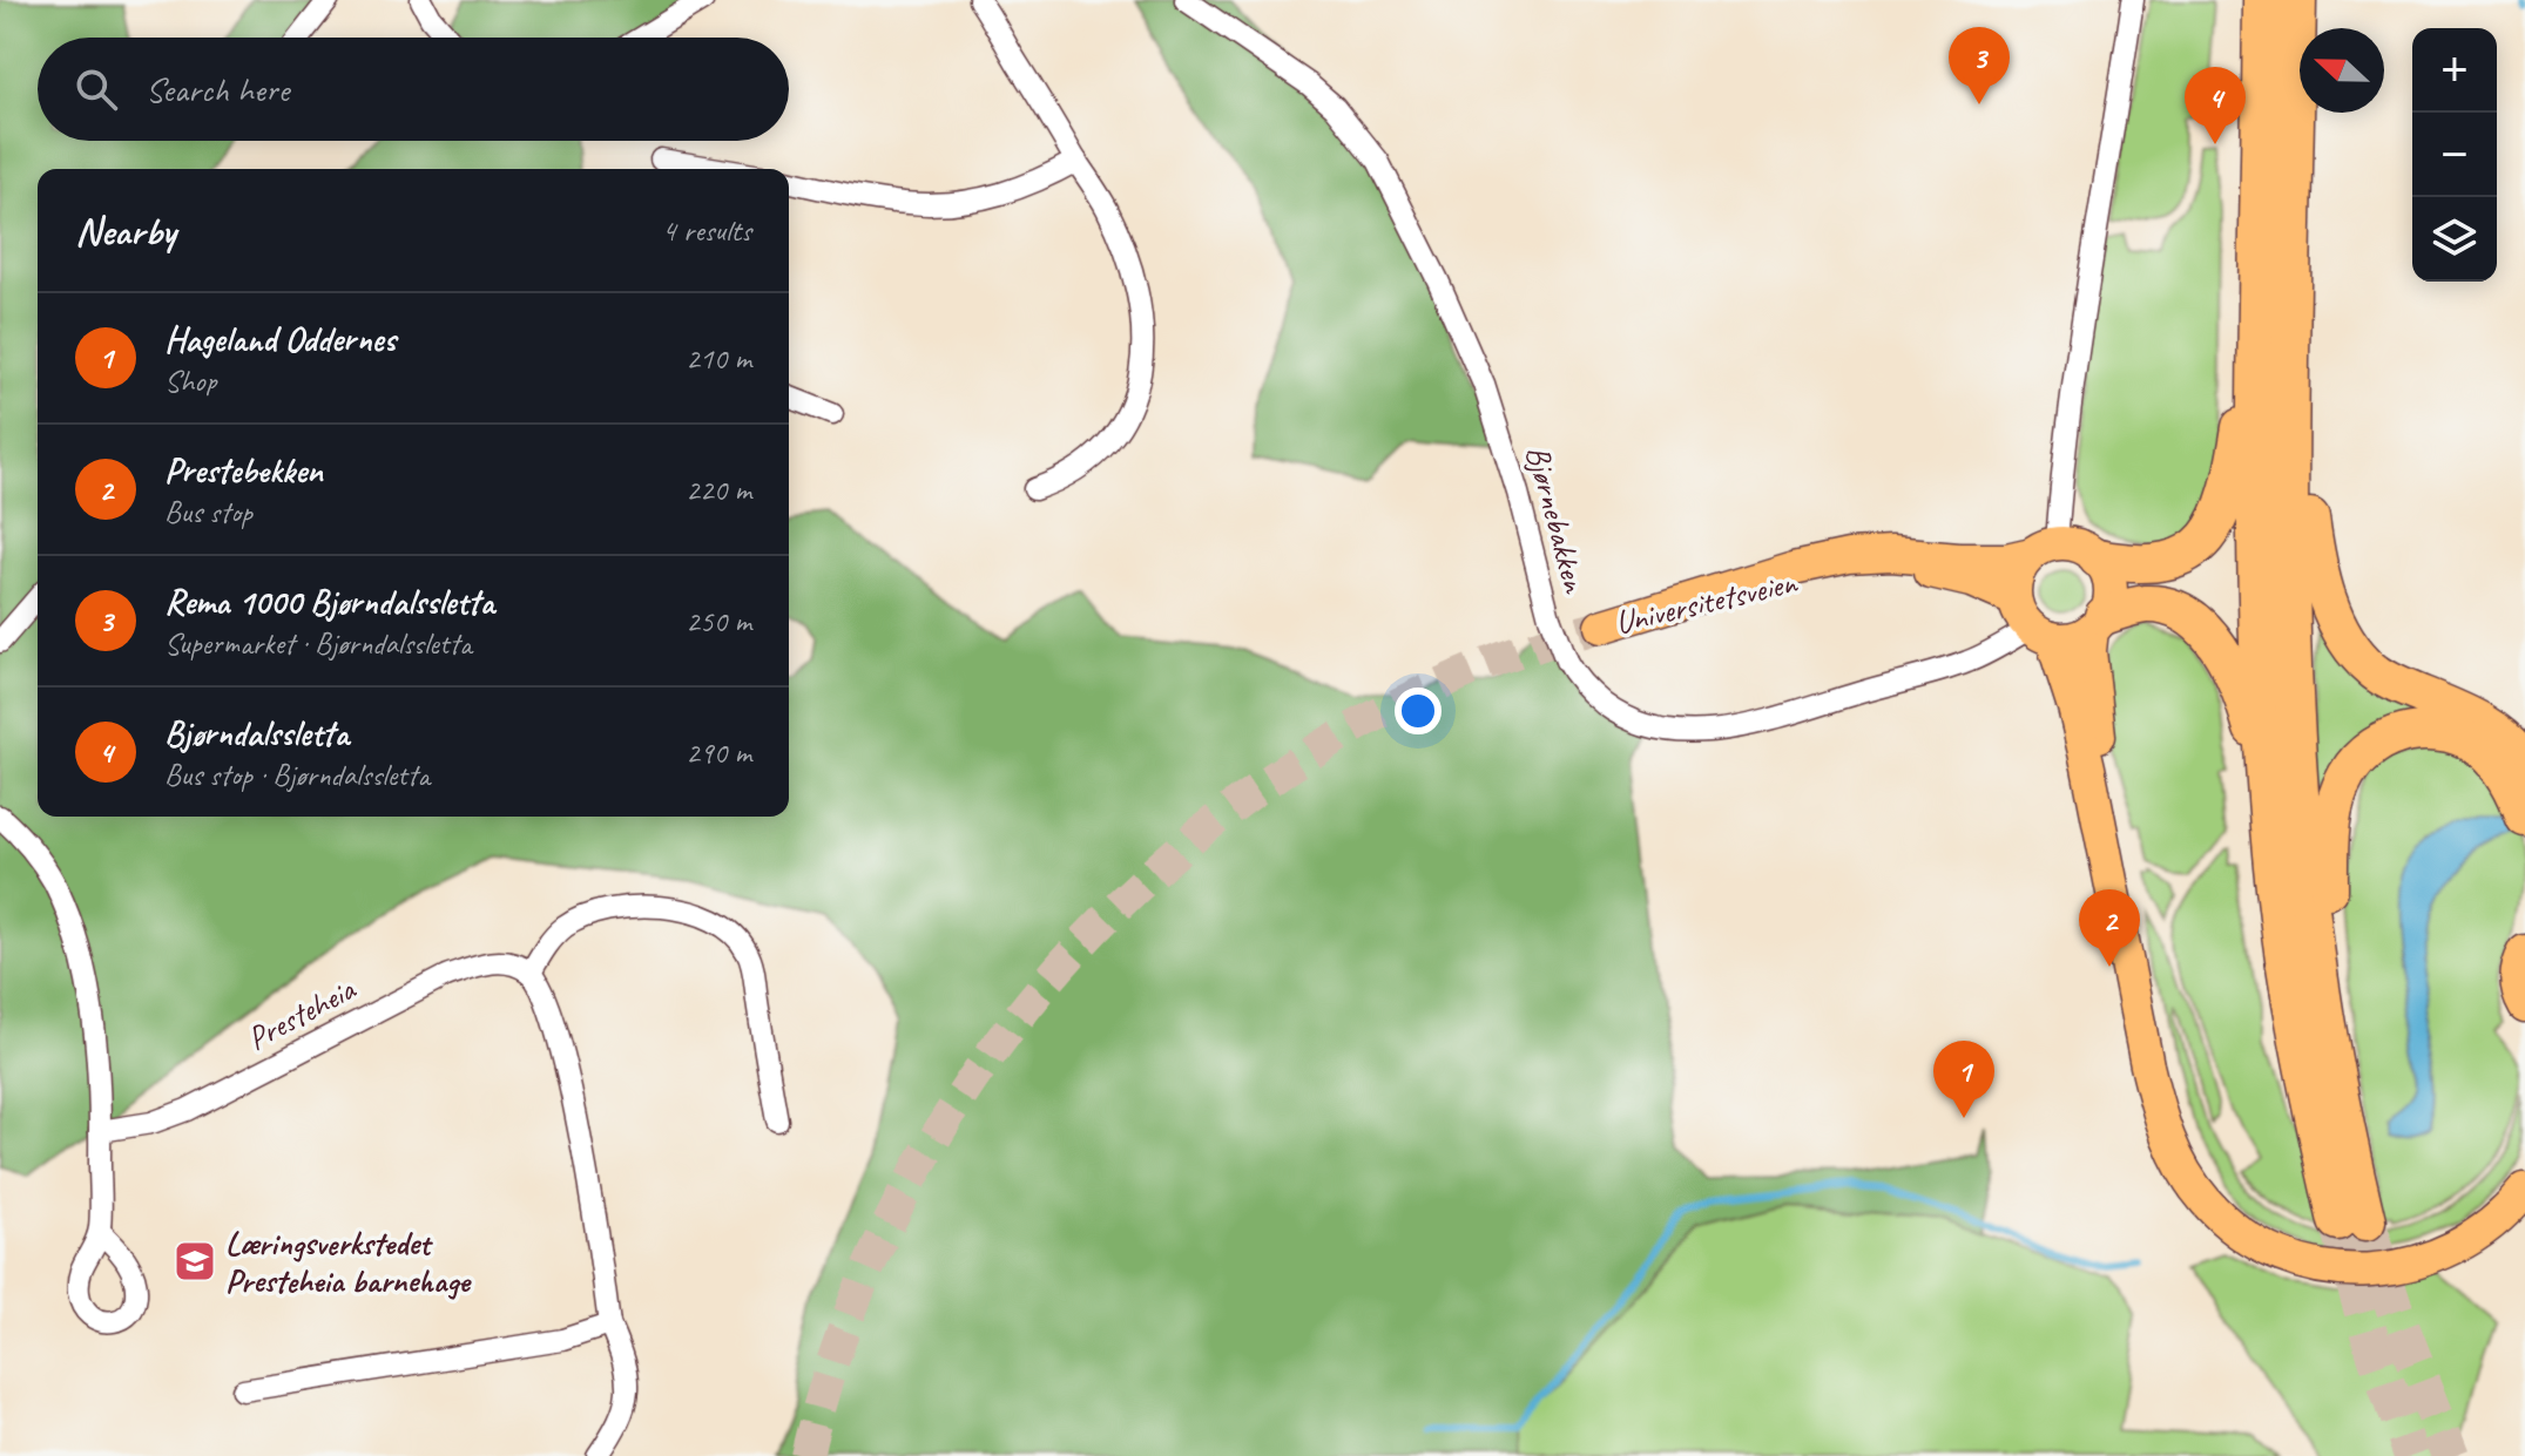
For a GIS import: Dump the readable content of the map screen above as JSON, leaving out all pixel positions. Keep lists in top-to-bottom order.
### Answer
{
  "streets": {
    "main road": ["Universitetsveien"],
    "street": ["Bjørnebakken", "Presteheia"]
  },
  "crossings": [
    ["Bjørnebakken", "Universitetsveien"]
  ],
  "places": {
    "school or university": ["Læringsverkstedet Presteheia barnehage"]
  },
  "north": "left",
  "page": {
    "pins": [
      "3",
      "4",
      "2",
      "1"
    ],
    "map_buttons": ["+", "−"],
    "search": "Search here",
    "heading": ["Nearby", "4 results"],
    "list": [
      {
        "mark": "1",
        "name": "Hageland Oddernes",
        "note": "Shop",
        "value": "210 m"
      },
      {
        "mark": "2",
        "name": "Prestebekken",
        "note": "Bus stop",
        "value": "220 m"
      },
      {
        "mark": "3",
        "name": "Rema 1000 Bjørndalssletta",
        "note": "Supermarket · Bjørndalssletta",
        "value": "250 m"
      },
      {
        "mark": "4",
        "name": "Bjørndalssletta",
        "note": "Bus stop · Bjørndalssletta",
        "value": "290 m"
      }
    ]
  }
}
